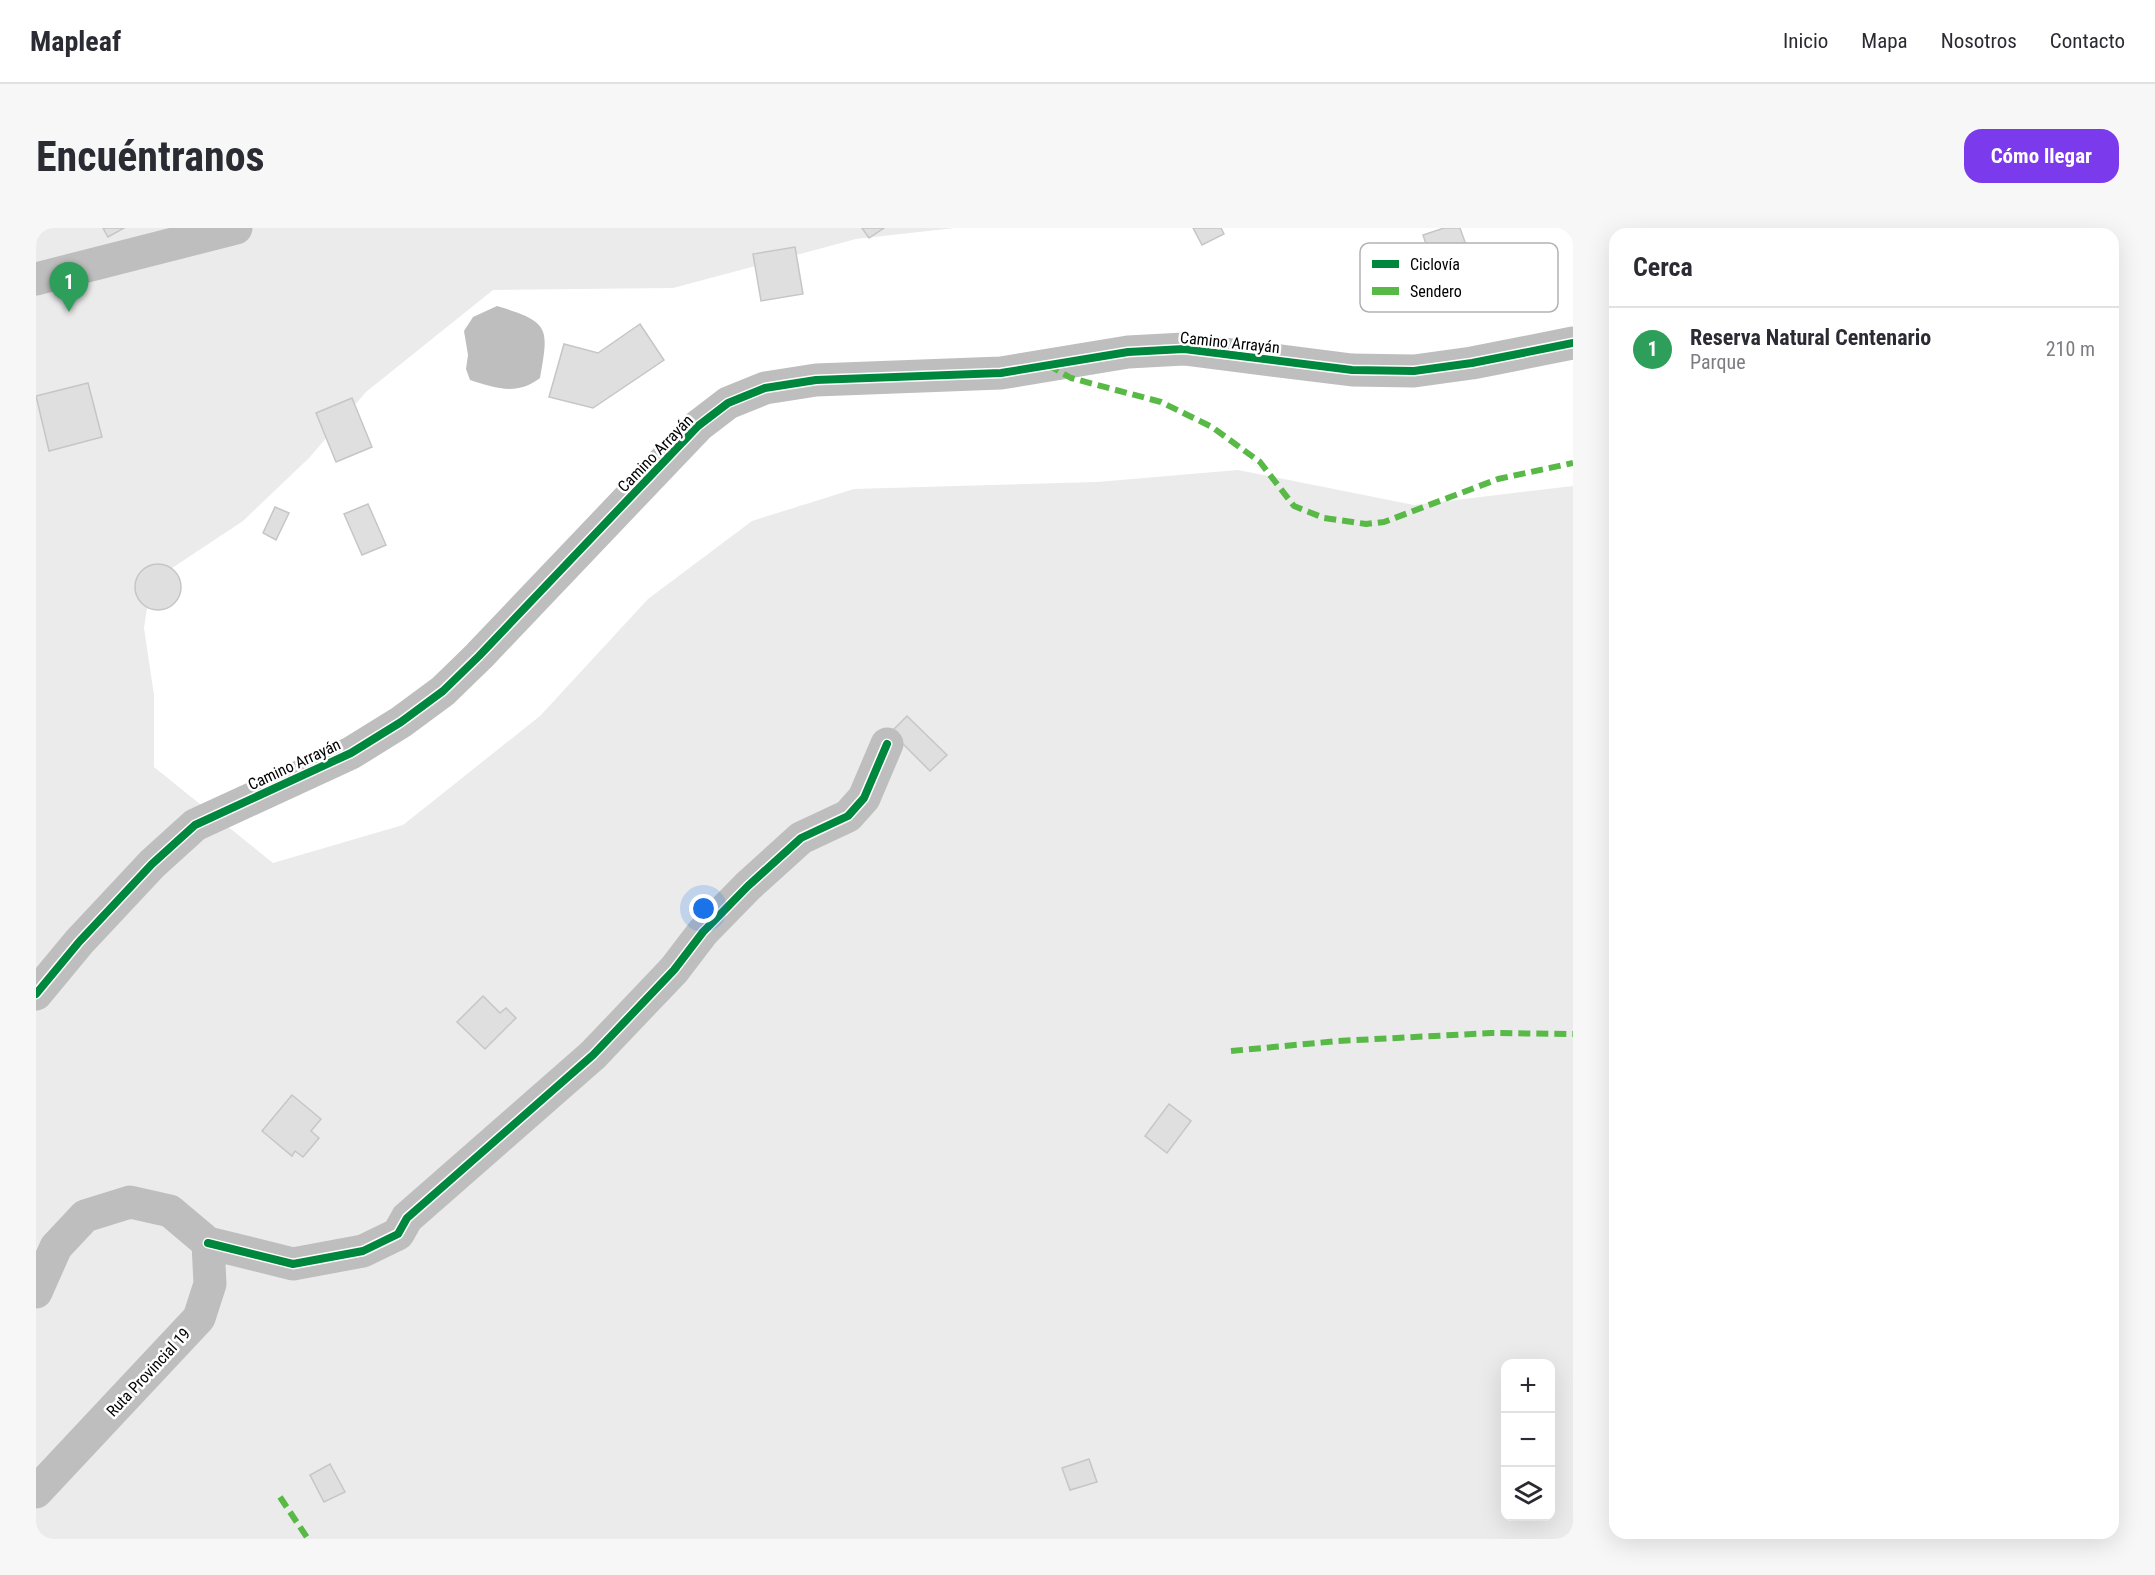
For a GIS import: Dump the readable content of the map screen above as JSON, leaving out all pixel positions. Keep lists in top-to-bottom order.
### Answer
{
  "streets": {
    "street": ["Camino Arrayán", "Ruta Provincial 19"]
  },
  "legend": ["Ciclovía", "Sendero"],
  "page": {
    "header": "Mapleaf",
    "nav": [
      "Inicio",
      "Mapa",
      "Nosotros",
      "Contacto"
    ],
    "buttons": "Cómo llegar",
    "title": "Encuéntranos",
    "heading": "Cerca",
    "pins": "1",
    "list": [
      {
        "mark": "1",
        "name": "Reserva Natural Centenario",
        "note": "Parque",
        "value": "210 m"
      }
    ],
    "map_buttons": ["+", "−"]
  }
}
